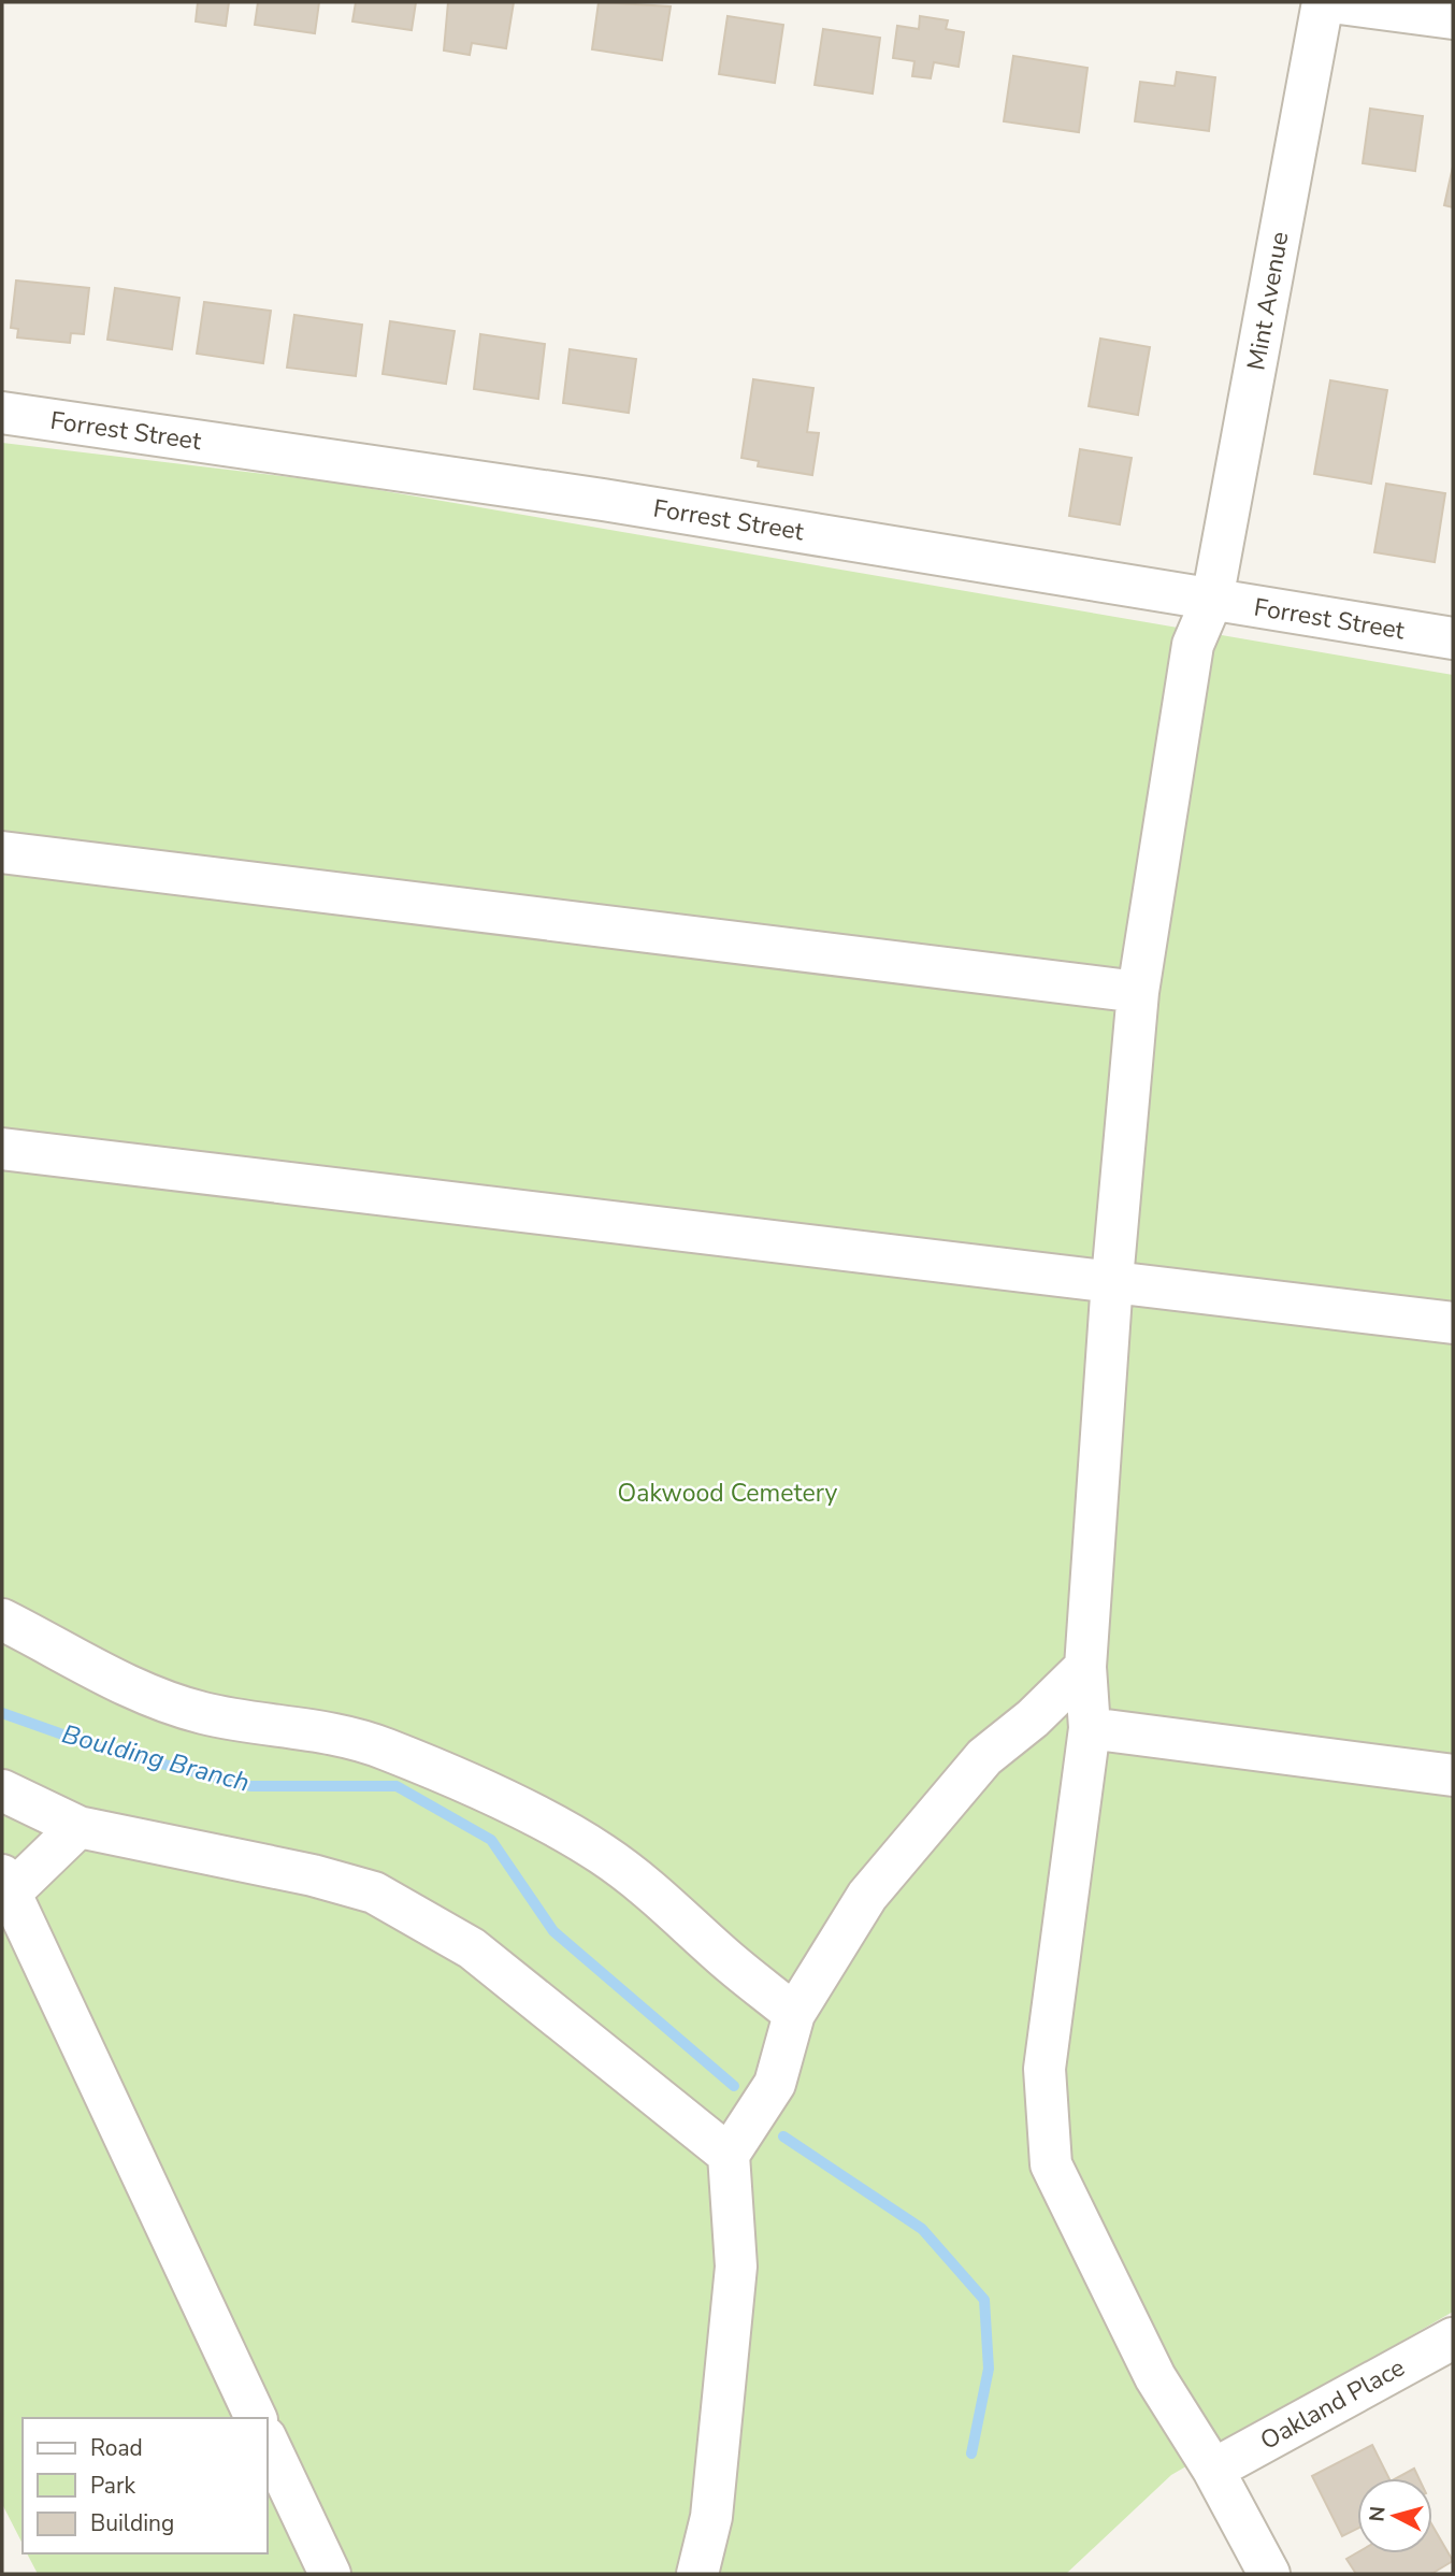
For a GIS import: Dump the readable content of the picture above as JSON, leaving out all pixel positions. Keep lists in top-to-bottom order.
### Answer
{
  "streets": {
    "street": ["Mint Avenue", "Forrest Street", "Oakland Place"]
  },
  "crossings": [
    ["Mint Avenue", "Forrest Street"],
    ["Mint Avenue", "Oakland Place"]
  ],
  "water": ["Boulding Branch"],
  "parks": ["Oakwood Cemetery"],
  "legend": ["Road", "Park", "Building"],
  "north": "left"
}
